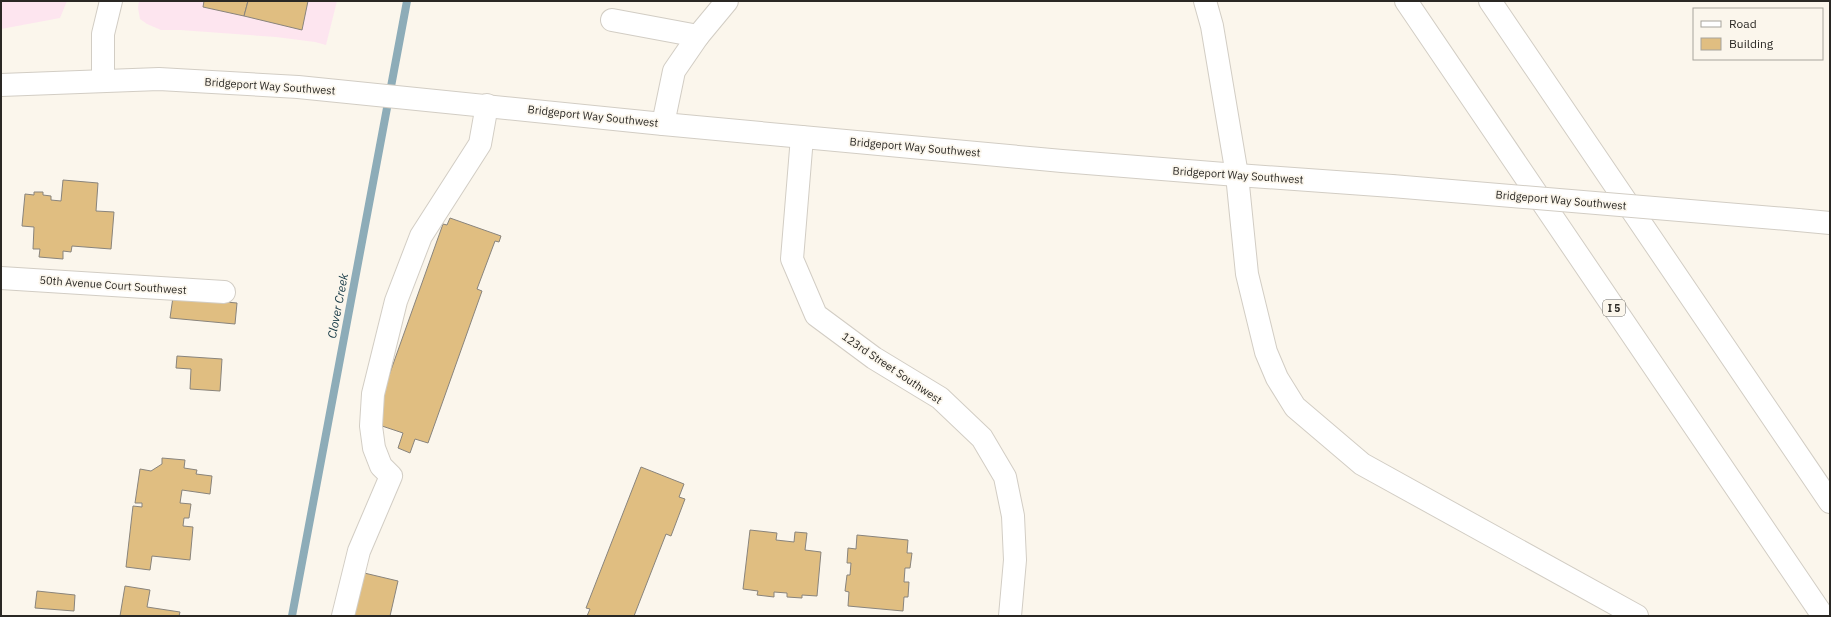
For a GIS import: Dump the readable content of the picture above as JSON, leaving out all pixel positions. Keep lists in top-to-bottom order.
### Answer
{
  "streets": {
    "main road": [
      "Bridgeport Way Southwest",
      "50th Avenue Court Southwest",
      "I 5",
      "123rd Street Southwest"
    ]
  },
  "crossings": [
    ["Bridgeport Way Southwest", "123rd Street Southwest"]
  ],
  "water": ["Clover Creek"],
  "legend": ["Road", "Building"]
}
